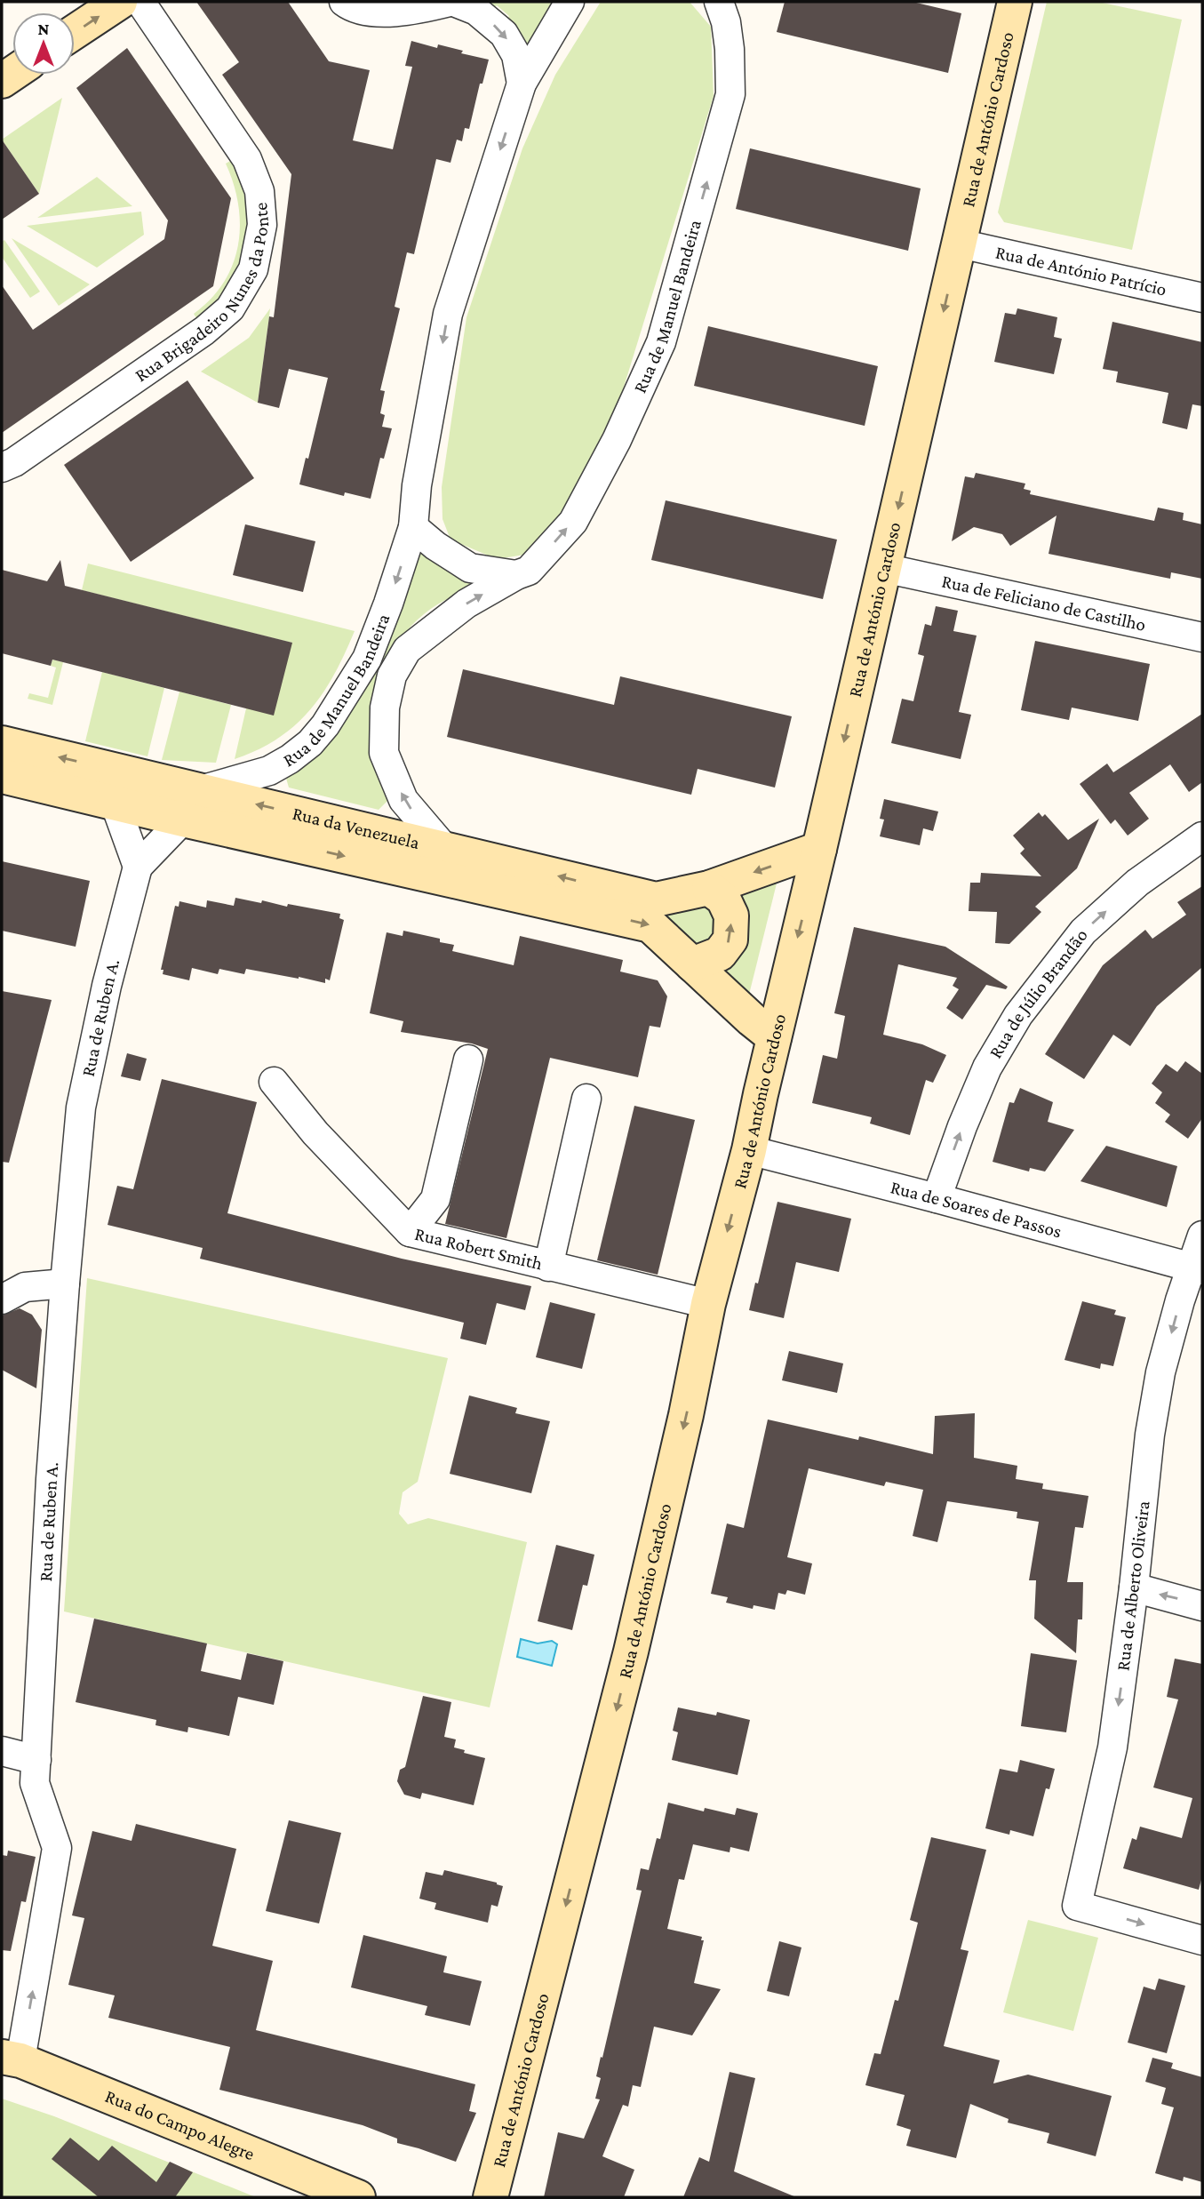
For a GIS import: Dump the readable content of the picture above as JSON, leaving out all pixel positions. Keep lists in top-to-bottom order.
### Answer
{
  "streets": {
    "street": [
      "Rua de António Cardoso",
      "Rua de António Patrício",
      "Rua Brigadeiro Nunes da Ponte",
      "Rua de Manuel Bandeira",
      "Rua de Feliciano de Castilho",
      "Rua da Venezuela",
      "Rua de Júlio Brandão",
      "Rua de Ruben A.",
      "Rua de Soares de Passos",
      "Rua Robert Smith",
      "Rua de Alberto Oliveira",
      "Rua do Campo Alegre"
    ]
  },
  "crossings": [
    ["Rua de António Cardoso", "Rua de António Patrício"],
    ["Rua de António Cardoso", "Rua de Feliciano de Castilho"],
    ["Rua de António Cardoso", "Rua da Venezuela"],
    ["Rua de António Cardoso", "Rua de Soares de Passos"],
    ["Rua de António Cardoso", "Rua Robert Smith"],
    ["Rua de Manuel Bandeira", "Rua da Venezuela"],
    ["Rua de Manuel Bandeira", "Rua de Ruben A."],
    ["Rua da Venezuela", "Rua de Ruben A."],
    ["Rua de Júlio Brandão", "Rua de Soares de Passos"],
    ["Rua de Ruben A.", "Rua do Campo Alegre"],
    ["Rua de Soares de Passos", "Rua de Alberto Oliveira"]
  ],
  "one_way": ["Rua de António Cardoso", "Rua de Júlio Brandão", "Rua de Alberto Oliveira"],
  "north": "top"
}
